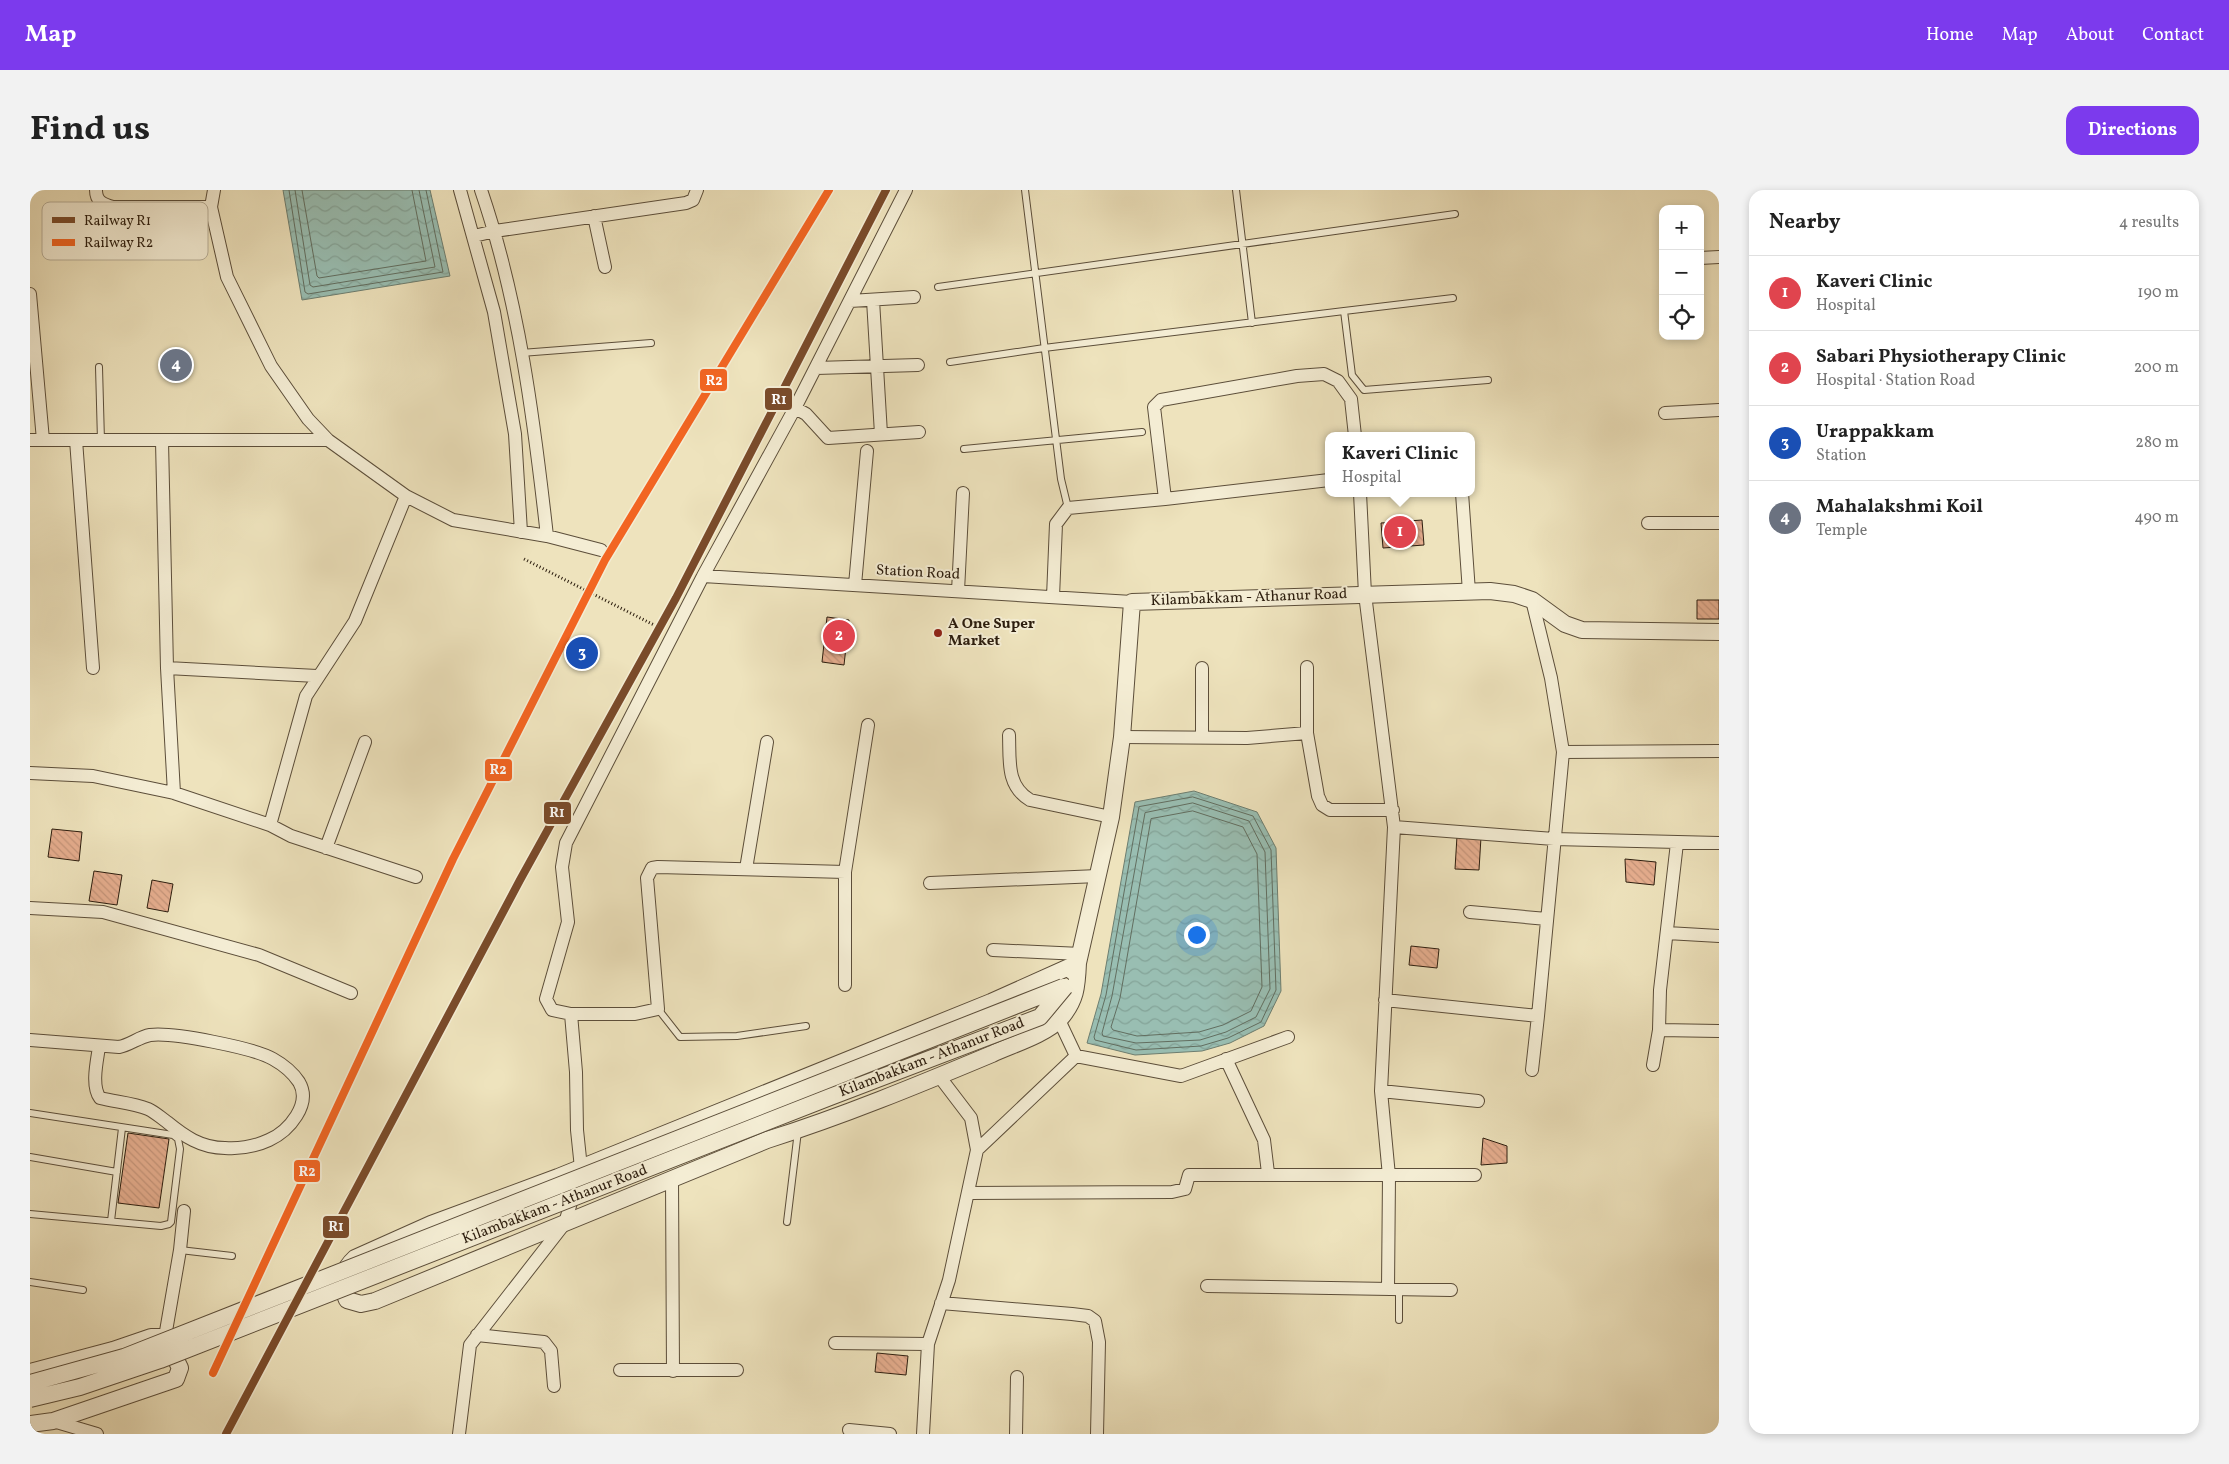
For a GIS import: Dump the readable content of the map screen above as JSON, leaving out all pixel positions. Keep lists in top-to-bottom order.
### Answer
{
  "streets": {
    "street": ["Station Road", "Kilambakkam - Athanur Road"]
  },
  "crossings": [
    ["Station Road", "Kilambakkam - Athanur Road"]
  ],
  "places": ["A One Super Market"],
  "lines": ["rail line R1", "rail line R2"],
  "legend": ["Railway R1", "Railway R2"],
  "page": {
    "header": "Map",
    "nav": [
      "Home",
      "Map",
      "About",
      "Contact"
    ],
    "title": "Find us",
    "buttons": "Directions",
    "heading": ["Nearby", "4 results"],
    "map_buttons": ["+", "−"],
    "list": [
      {
        "mark": "1",
        "name": "Kaveri Clinic",
        "note": "Hospital",
        "value": "190 m"
      },
      {
        "mark": "2",
        "name": "Sabari Physiotherapy Clinic",
        "note": "Hospital · Station Road",
        "value": "200 m"
      },
      {
        "mark": "3",
        "name": "Urappakkam",
        "note": "Station",
        "value": "280 m"
      },
      {
        "mark": "4",
        "name": "Mahalakshmi Koil",
        "note": "Temple",
        "value": "490 m"
      }
    ],
    "pins": [
      "4",
      "1",
      "2",
      "3"
    ],
    "popup": ["Kaveri Clinic", "Hospital"]
  }
}
